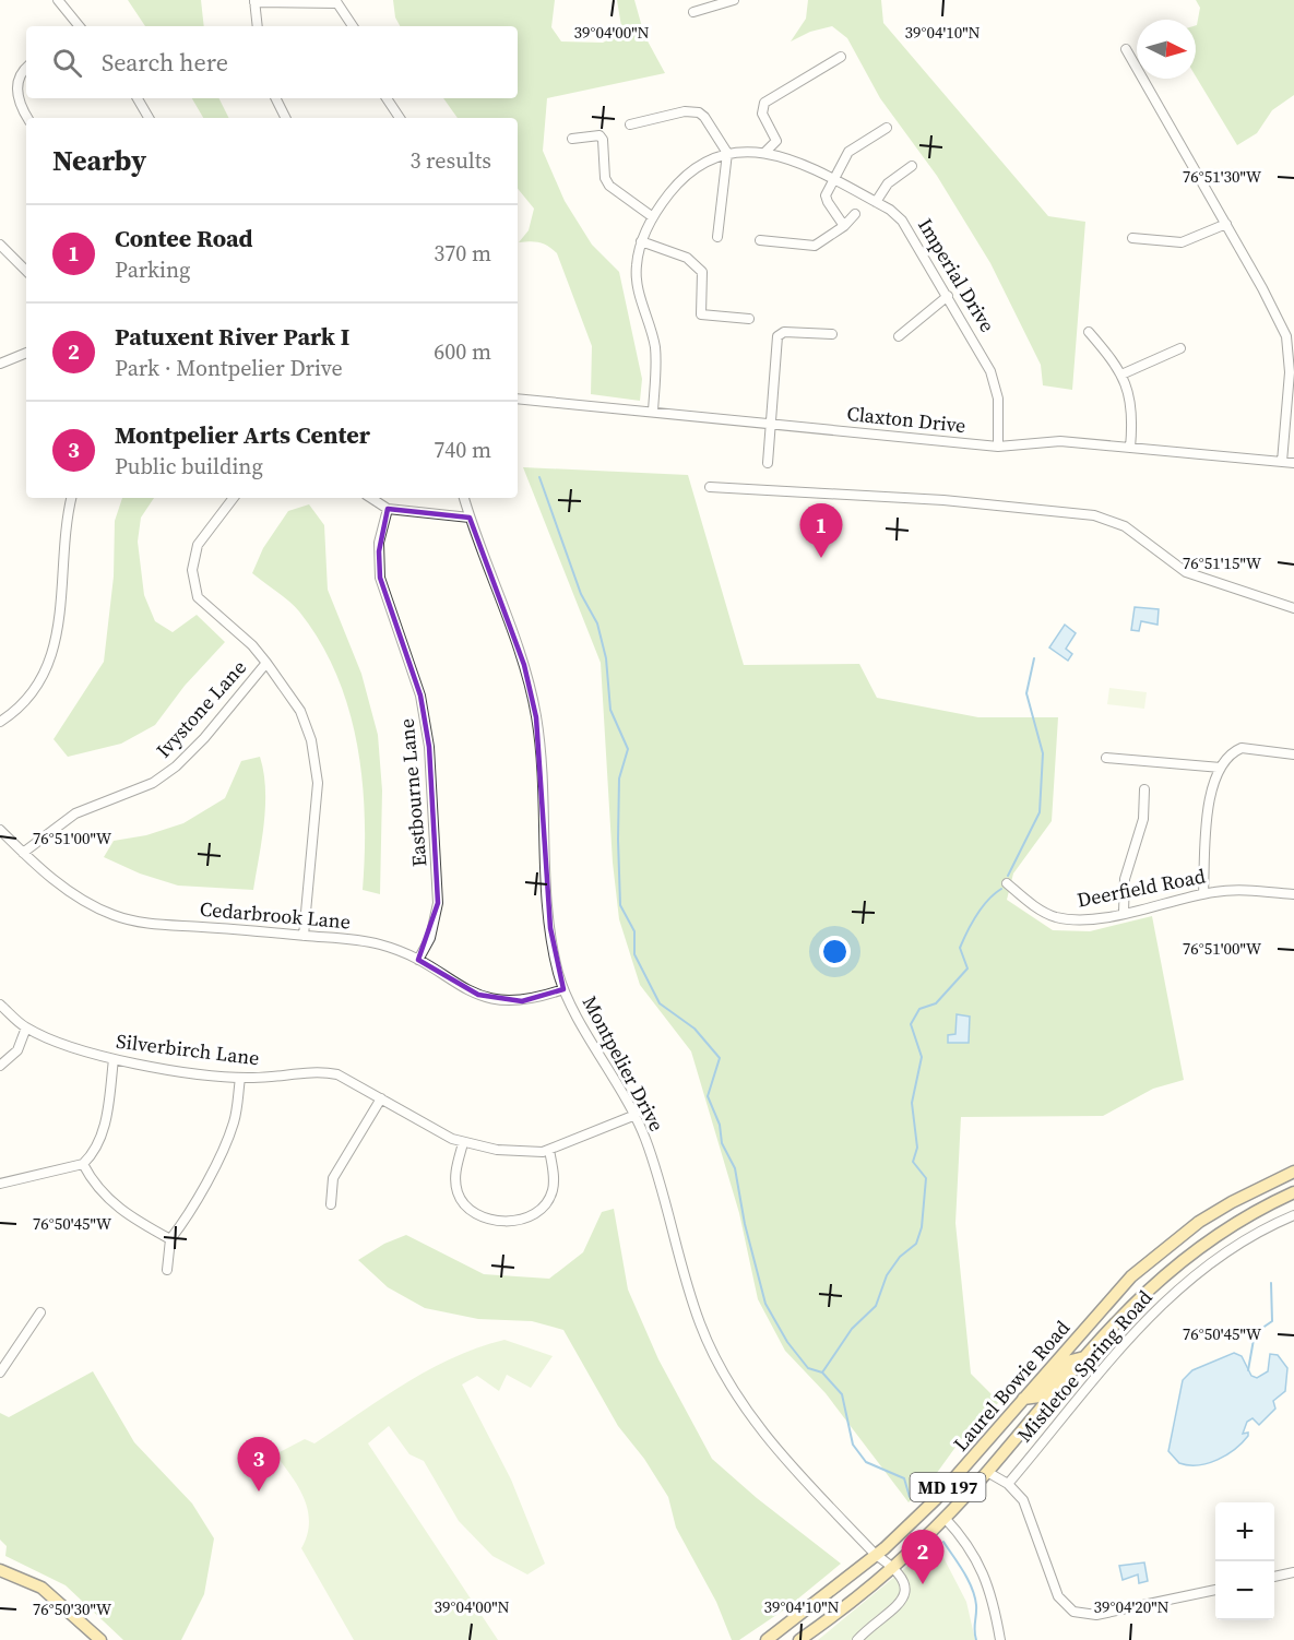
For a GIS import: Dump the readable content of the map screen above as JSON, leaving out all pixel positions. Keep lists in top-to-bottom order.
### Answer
{
  "streets": {
    "main road": ["Laurel Bowie Road", "MD 197"],
    "street": [
      "Imperial Drive",
      "Claxton Drive",
      "Ivystone Lane",
      "Eastbourne Lane",
      "Deerfield Road",
      "Cedarbrook Lane",
      "Silverbirch Lane",
      "Montpelier Drive",
      "Mistletoe Spring Road"
    ]
  },
  "crossings": [
    ["Imperial Drive", "Claxton Drive"],
    ["Ivystone Lane", "Cedarbrook Lane"],
    ["Eastbourne Lane", "Cedarbrook Lane"],
    ["Cedarbrook Lane", "Montpelier Drive"],
    ["Silverbirch Lane", "Montpelier Drive"],
    ["Montpelier Drive", "Laurel Bowie Road"]
  ],
  "north": "right",
  "page": {
    "search": "Search here",
    "heading": ["Nearby", "3 results"],
    "list": [
      {
        "mark": "1",
        "name": "Contee Road",
        "note": "Parking",
        "value": "370 m"
      },
      {
        "mark": "2",
        "name": "Patuxent River Park I",
        "note": "Park · Montpelier Drive",
        "value": "600 m"
      },
      {
        "mark": "3",
        "name": "Montpelier Arts Center",
        "note": "Public building",
        "value": "740 m"
      }
    ],
    "pins": ["1", "3", "2"],
    "map_buttons": ["+", "−"]
  },
  "coordinates": [
    "39°04'00\"N",
    "39°04'10\"N",
    "76°51'30\"W",
    "76°51'15\"W",
    "76°51'00\"W",
    "76°50'45\"W",
    "39°04'20\"N",
    "76°50'30\"W"
  ]
}
